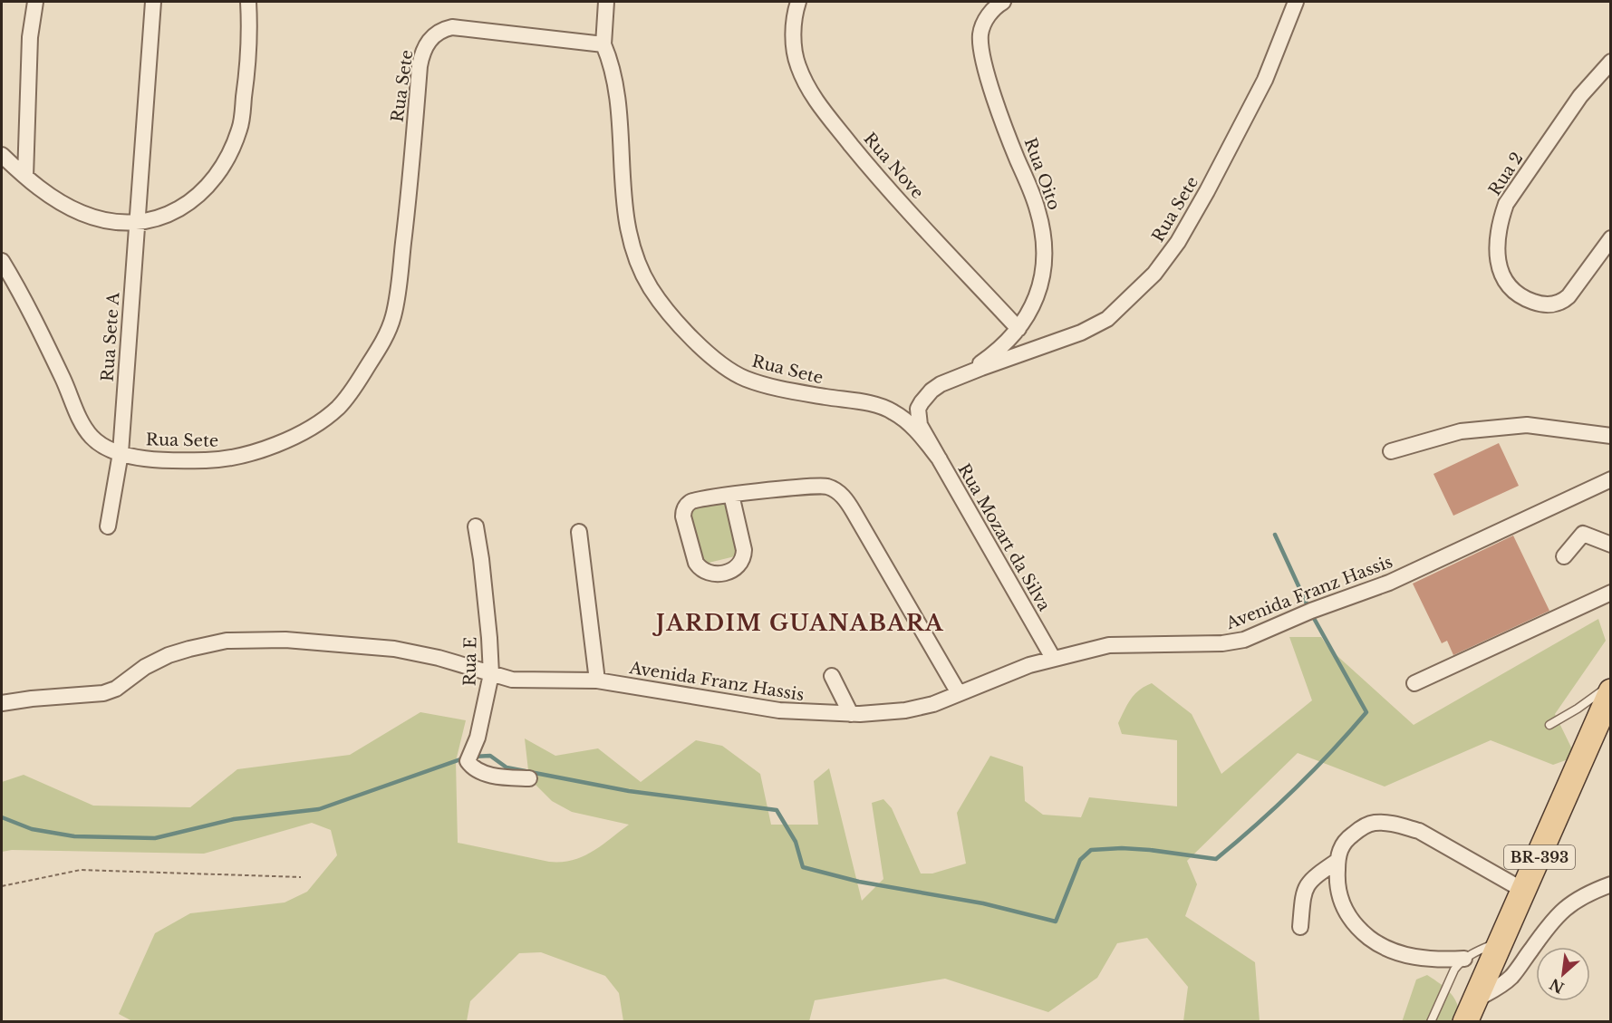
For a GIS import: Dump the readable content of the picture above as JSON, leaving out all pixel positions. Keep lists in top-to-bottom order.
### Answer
{
  "streets": {
    "main road": ["BR-393"],
    "street": [
      "Rua Sete",
      "Rua Nove",
      "Rua Oito",
      "Rua 2",
      "Rua Sete A",
      "Rua Mozart da Silva",
      "Avenida Franz Hassis",
      "Rua E"
    ]
  },
  "crossings": [
    ["Rua Sete", "Rua Oito"],
    ["Rua Sete", "Rua Sete A"],
    ["Rua Sete", "Rua Mozart da Silva"],
    ["Rua Nove", "Rua Oito"],
    ["Rua Mozart da Silva", "Avenida Franz Hassis"],
    ["Avenida Franz Hassis", "Rua E"]
  ],
  "districts": ["JARDIM GUANABARA"],
  "north": "bottom left"
}
